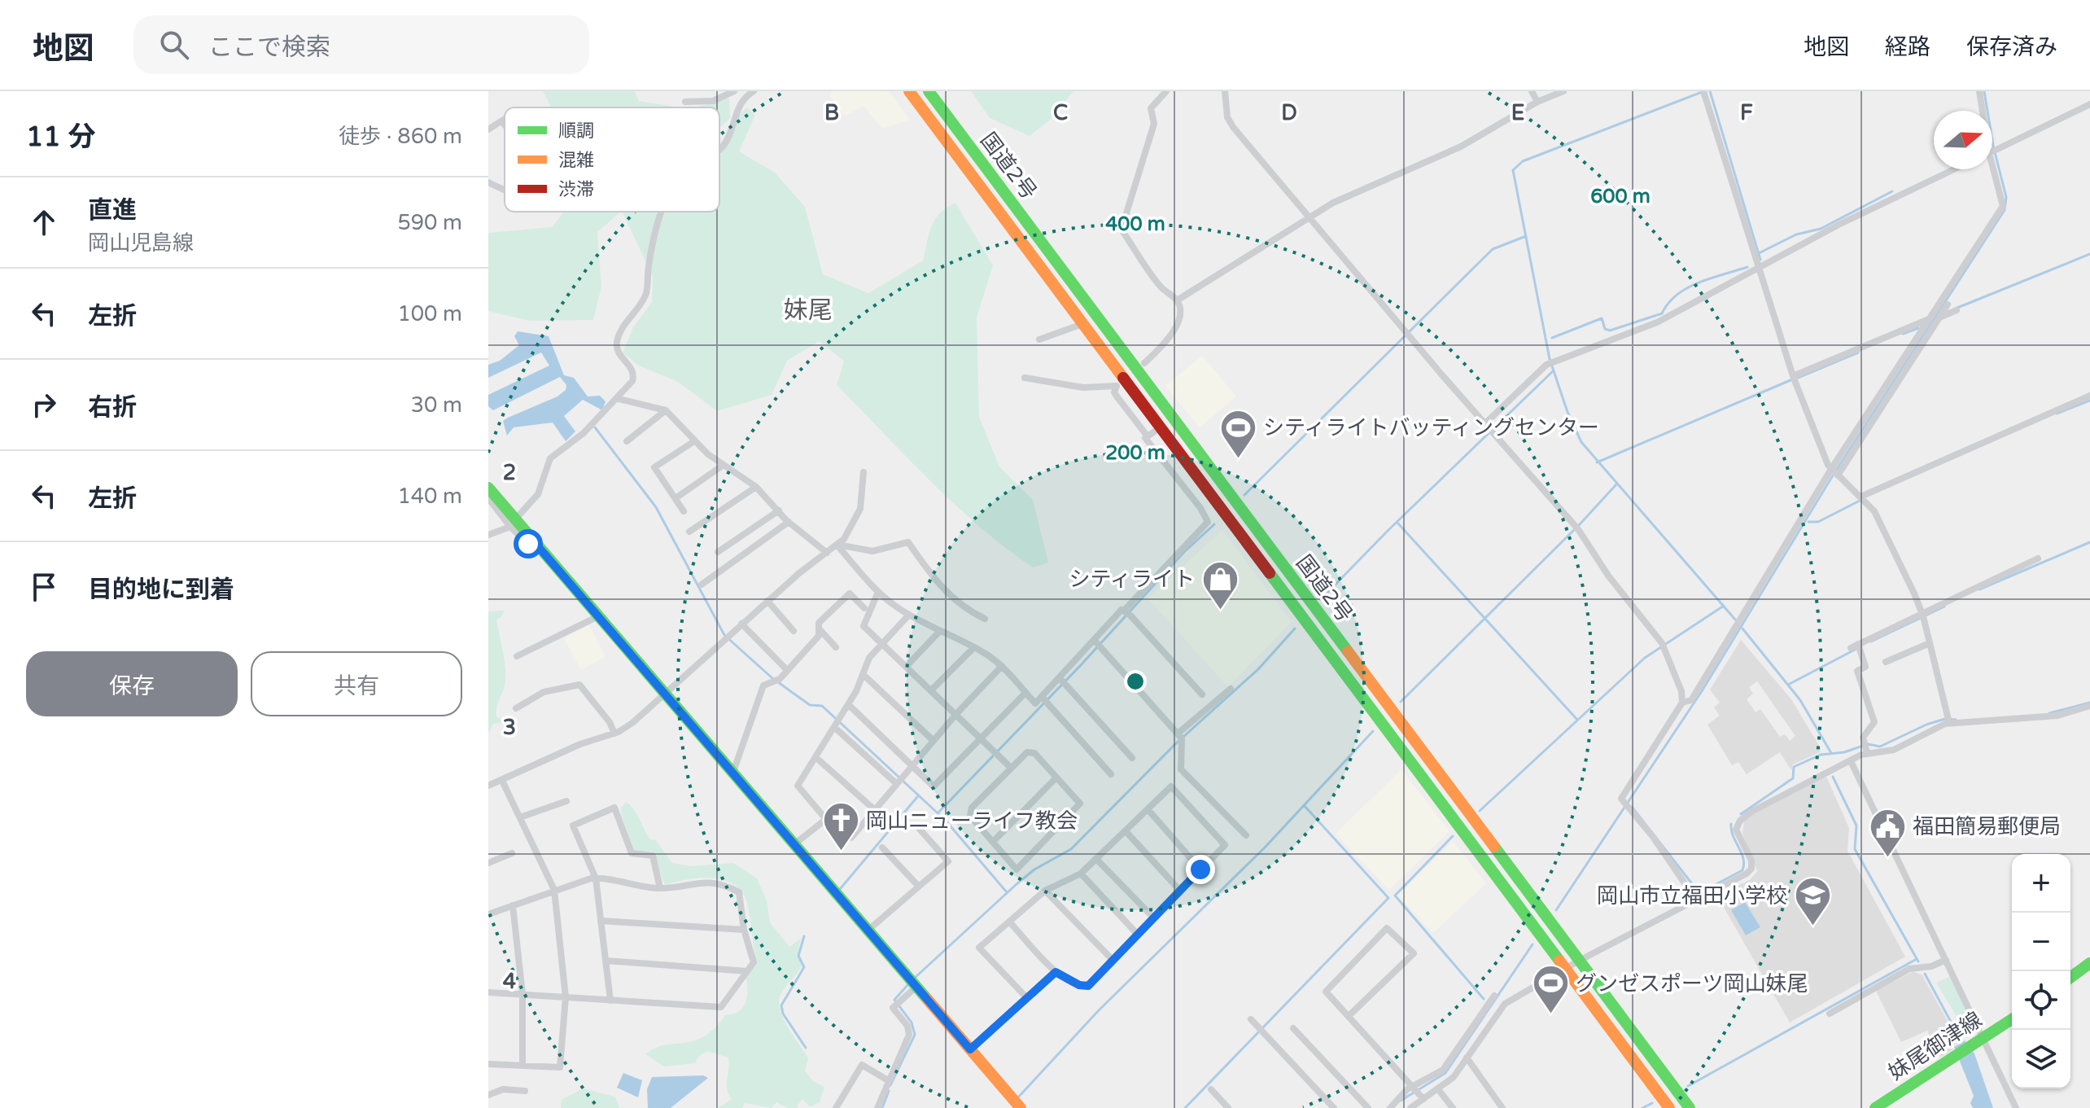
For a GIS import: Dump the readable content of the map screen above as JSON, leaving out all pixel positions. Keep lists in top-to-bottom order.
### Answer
{
  "streets": {
    "main road": ["国道2号", "妹尾御津線"]
  },
  "districts": ["妹尾"],
  "places": {
    "sports": ["シティライトバッティングセンター", "グンゼスポーツ岡山妹尾"],
    "shop": ["シティライト"],
    "church": ["岡山ニューライフ教会"],
    "public building": ["福田簡易郵便局"],
    "school or university": ["岡山市立福田小学校"]
  },
  "legend": ["順調", "混雑", "渋滞"],
  "north": "right",
  "page": {
    "header": "地図",
    "search": "ここで検索",
    "nav": ["地図", "経路", "保存済み"],
    "heading": ["11 分", "徒歩 · 860 m"],
    "list": [
      ["直進", "岡山児島線", "590 m"],
      ["左折", "100 m"],
      ["右折", "30 m"],
      ["左折", "140 m"],
      "目的地に到着"
    ],
    "buttons": ["保存", "共有"],
    "map_buttons": ["+", "−"]
  },
  "grid": {
    "columns": [
      "B",
      "C",
      "D",
      "E",
      "F"
    ],
    "rows": ["2", "3", "4"]
  },
  "rings": ["600 m", "400 m", "200 m"]
}
